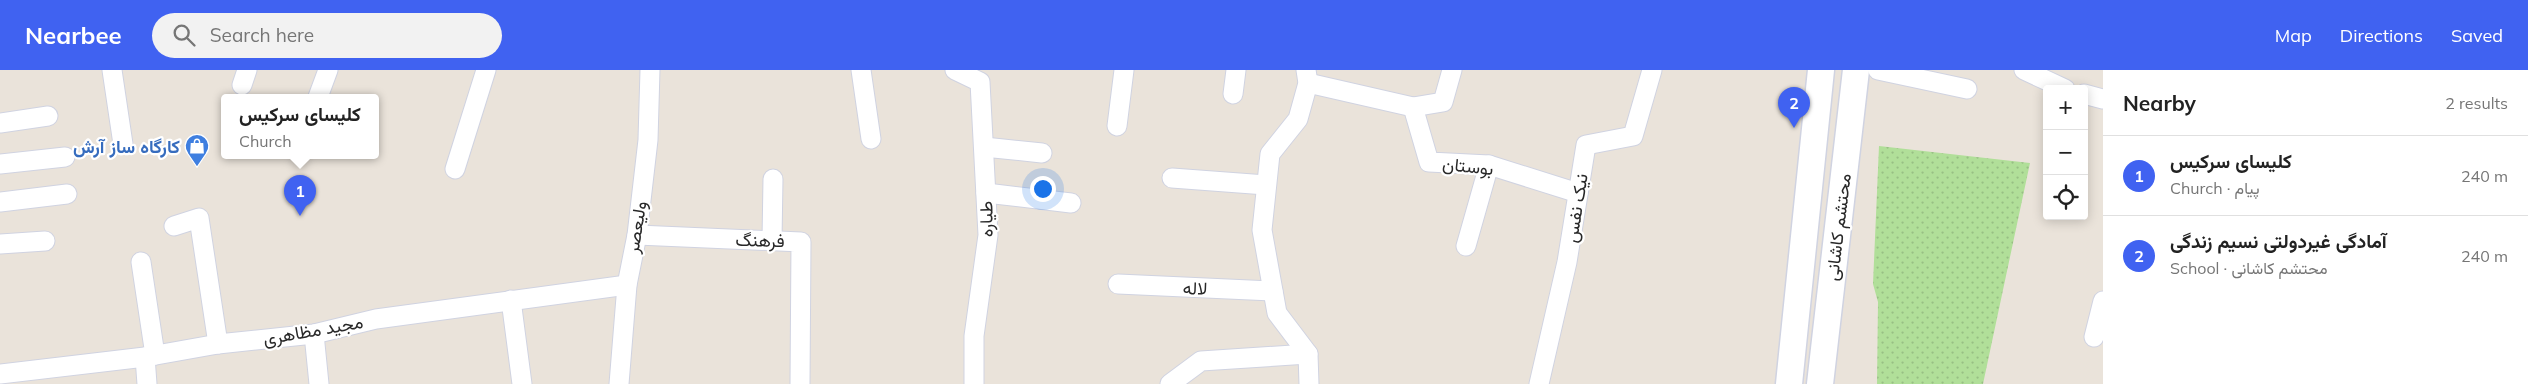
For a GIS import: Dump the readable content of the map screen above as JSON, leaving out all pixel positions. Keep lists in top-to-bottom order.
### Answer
{
  "streets": {
    "main road": ["محتشم کاشانی"],
    "street": [
      "بوستان",
      "نیک نفس",
      "طیاره",
      "ولیعصر",
      "فرهنگ",
      "لاله",
      "مجید مظاهری"
    ]
  },
  "crossings": [
    ["بوستان", "نیک نفس"],
    ["ولیعصر", "فرهنگ"],
    ["ولیعصر", "مجید مظاهری"]
  ],
  "places": {
    "shop": ["کارگاه ساز آرش"]
  },
  "page": {
    "header": "Nearbee",
    "search": "Search here",
    "nav": ["Map", "Directions", "Saved"],
    "heading": ["Nearby", "2 results"],
    "map_buttons": ["+", "−"],
    "pins": ["2", "1"],
    "popup": ["کلیسای سرکیس", "Church"],
    "list": [
      {
        "mark": "1",
        "name": "کلیسای سرکیس",
        "note": "Church · پیام",
        "value": "240 m"
      },
      {
        "mark": "2",
        "name": "آمادگی غیردولتی نسیم زندگی",
        "note": "School · محتشم کاشانی",
        "value": "240 m"
      }
    ]
  }
}
